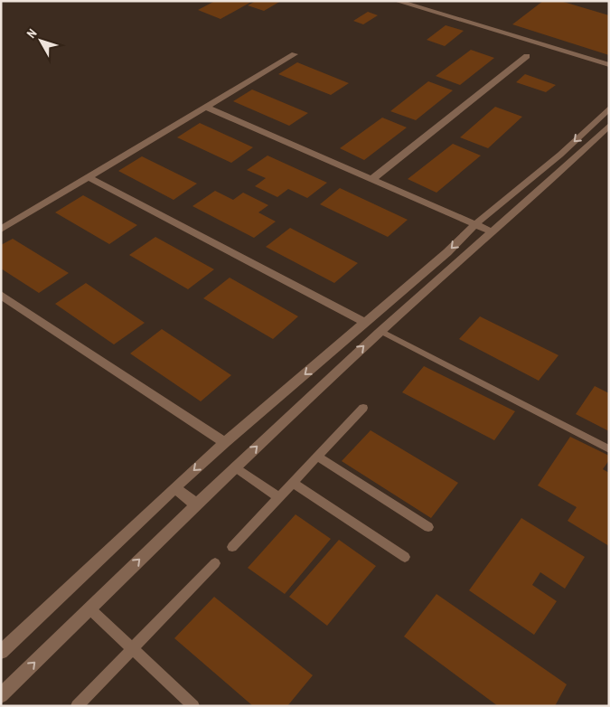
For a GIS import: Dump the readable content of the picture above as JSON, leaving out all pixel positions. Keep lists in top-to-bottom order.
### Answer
{
  "north": "top left"
}
